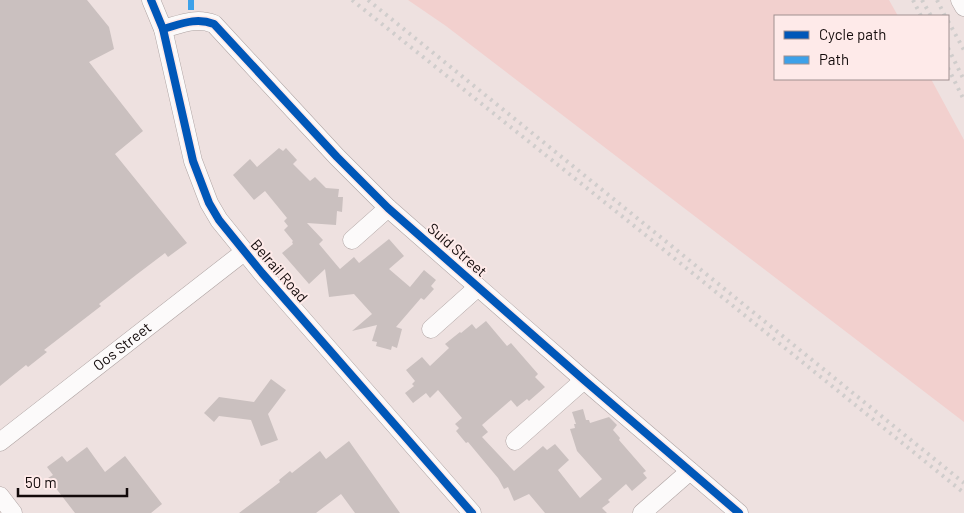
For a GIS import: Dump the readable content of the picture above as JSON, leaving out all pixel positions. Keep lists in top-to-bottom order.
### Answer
{
  "streets": {
    "street": ["Suid Street", "Belrail Road", "Oos Street"]
  },
  "crossings": [
    ["Suid Street", "Belrail Road"],
    ["Belrail Road", "Oos Street"]
  ],
  "legend": ["Cycle path", "Path"],
  "scale_bar": "50 m"
}
